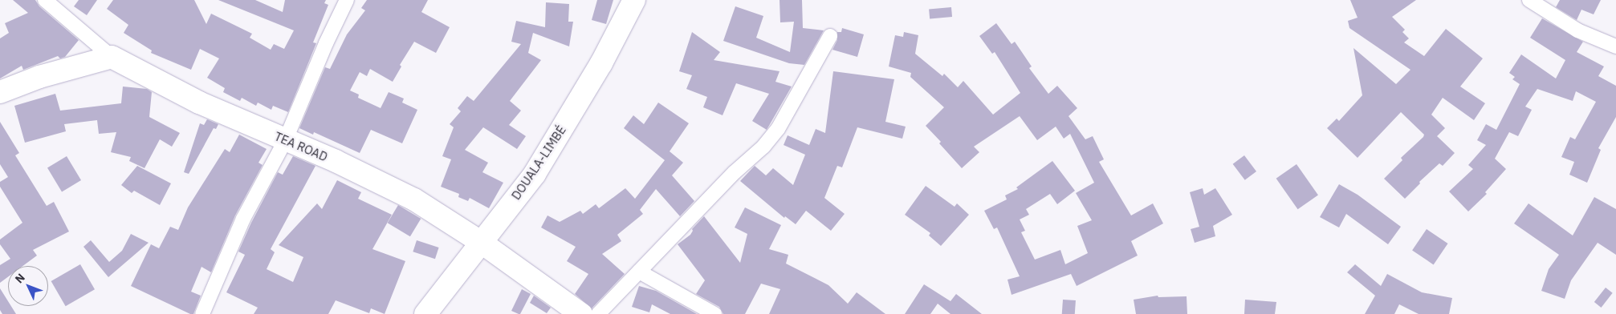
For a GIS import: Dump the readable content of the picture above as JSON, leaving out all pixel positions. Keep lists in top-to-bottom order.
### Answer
{
  "streets": {
    "main road": ["TEA ROAD", "DOUALA-LIMBÉ"]
  },
  "crossings": [
    ["TEA ROAD", "DOUALA-LIMBÉ"]
  ],
  "north": "top left"
}
